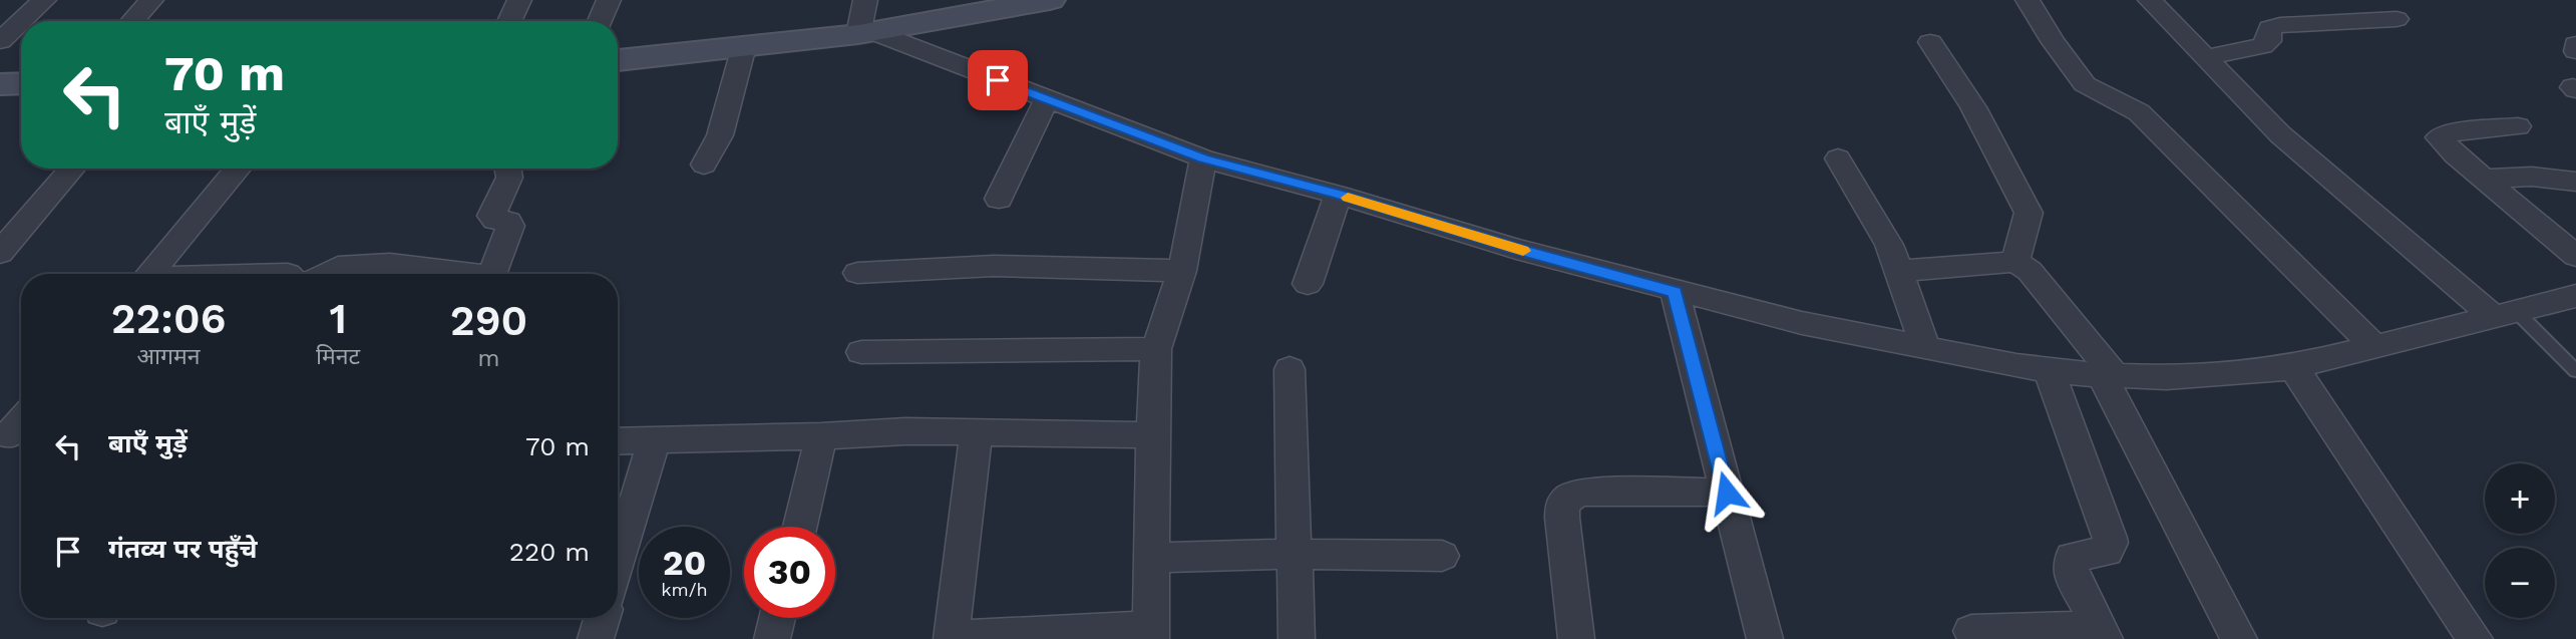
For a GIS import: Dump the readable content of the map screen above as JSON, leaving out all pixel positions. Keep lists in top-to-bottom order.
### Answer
{
  "page": {
    "turn": ["70 m", "बाएँ मुड़ें"],
    "eta": [
      "22:06",
      "आगमन",
      "1",
      "मिनट",
      "290",
      "m"
    ],
    "list": [
      {
        "name": "बाएँ मुड़ें",
        "value": "70 m"
      },
      {
        "name": "गंतव्य पर पहुँचे",
        "value": "220 m"
      }
    ],
    "map_buttons": ["+", "−"],
    "speed": "20 km/h",
    "limit": "30"
  }
}
